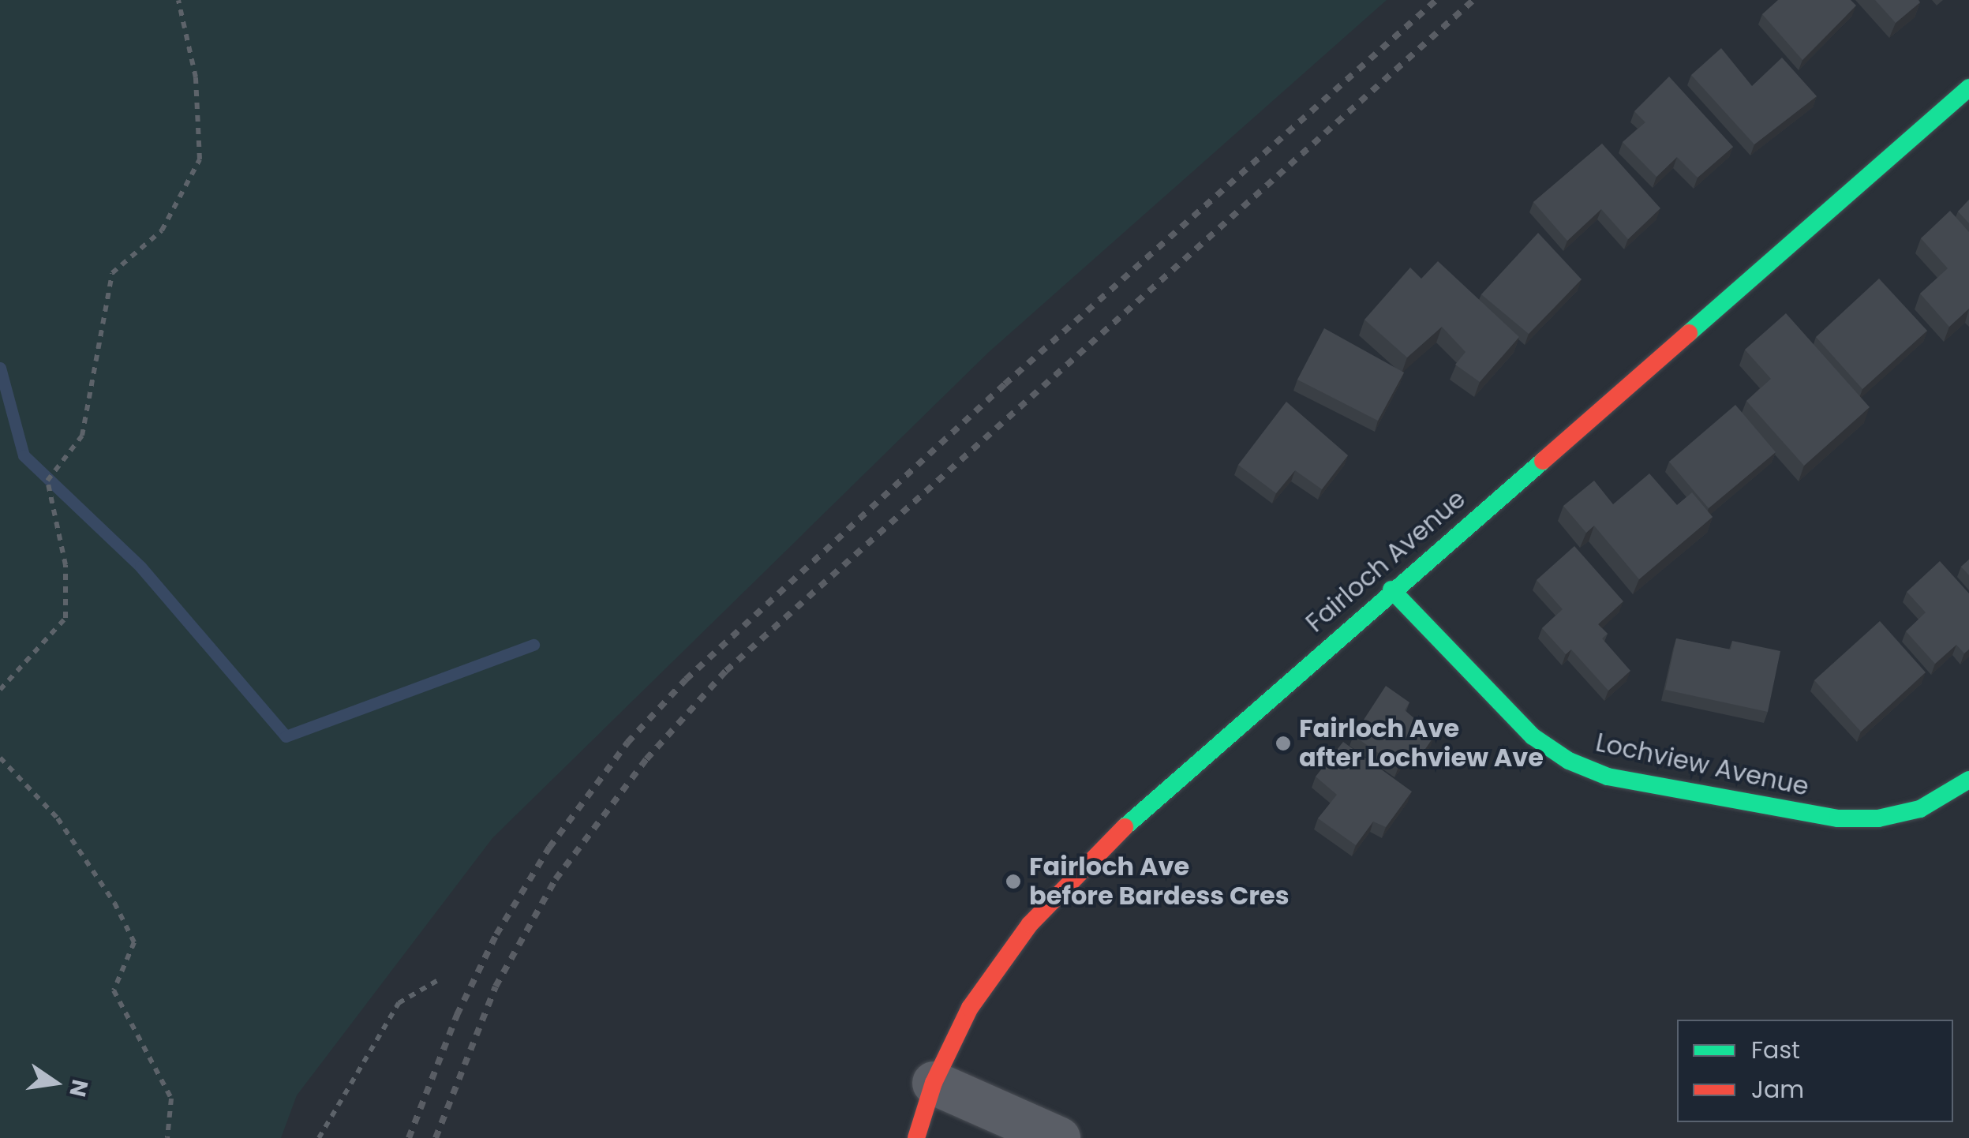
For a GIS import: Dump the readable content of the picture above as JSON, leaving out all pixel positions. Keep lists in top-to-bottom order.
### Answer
{
  "streets": {
    "street": ["Fairloch Avenue", "Lochview Avenue"]
  },
  "crossings": [
    ["Fairloch Avenue", "Lochview Avenue"]
  ],
  "places": ["Fairloch Ave after Lochview Ave", "Fairloch Ave before Bardess Cres"],
  "legend": ["Fast", "Jam"],
  "north": "right"
}
